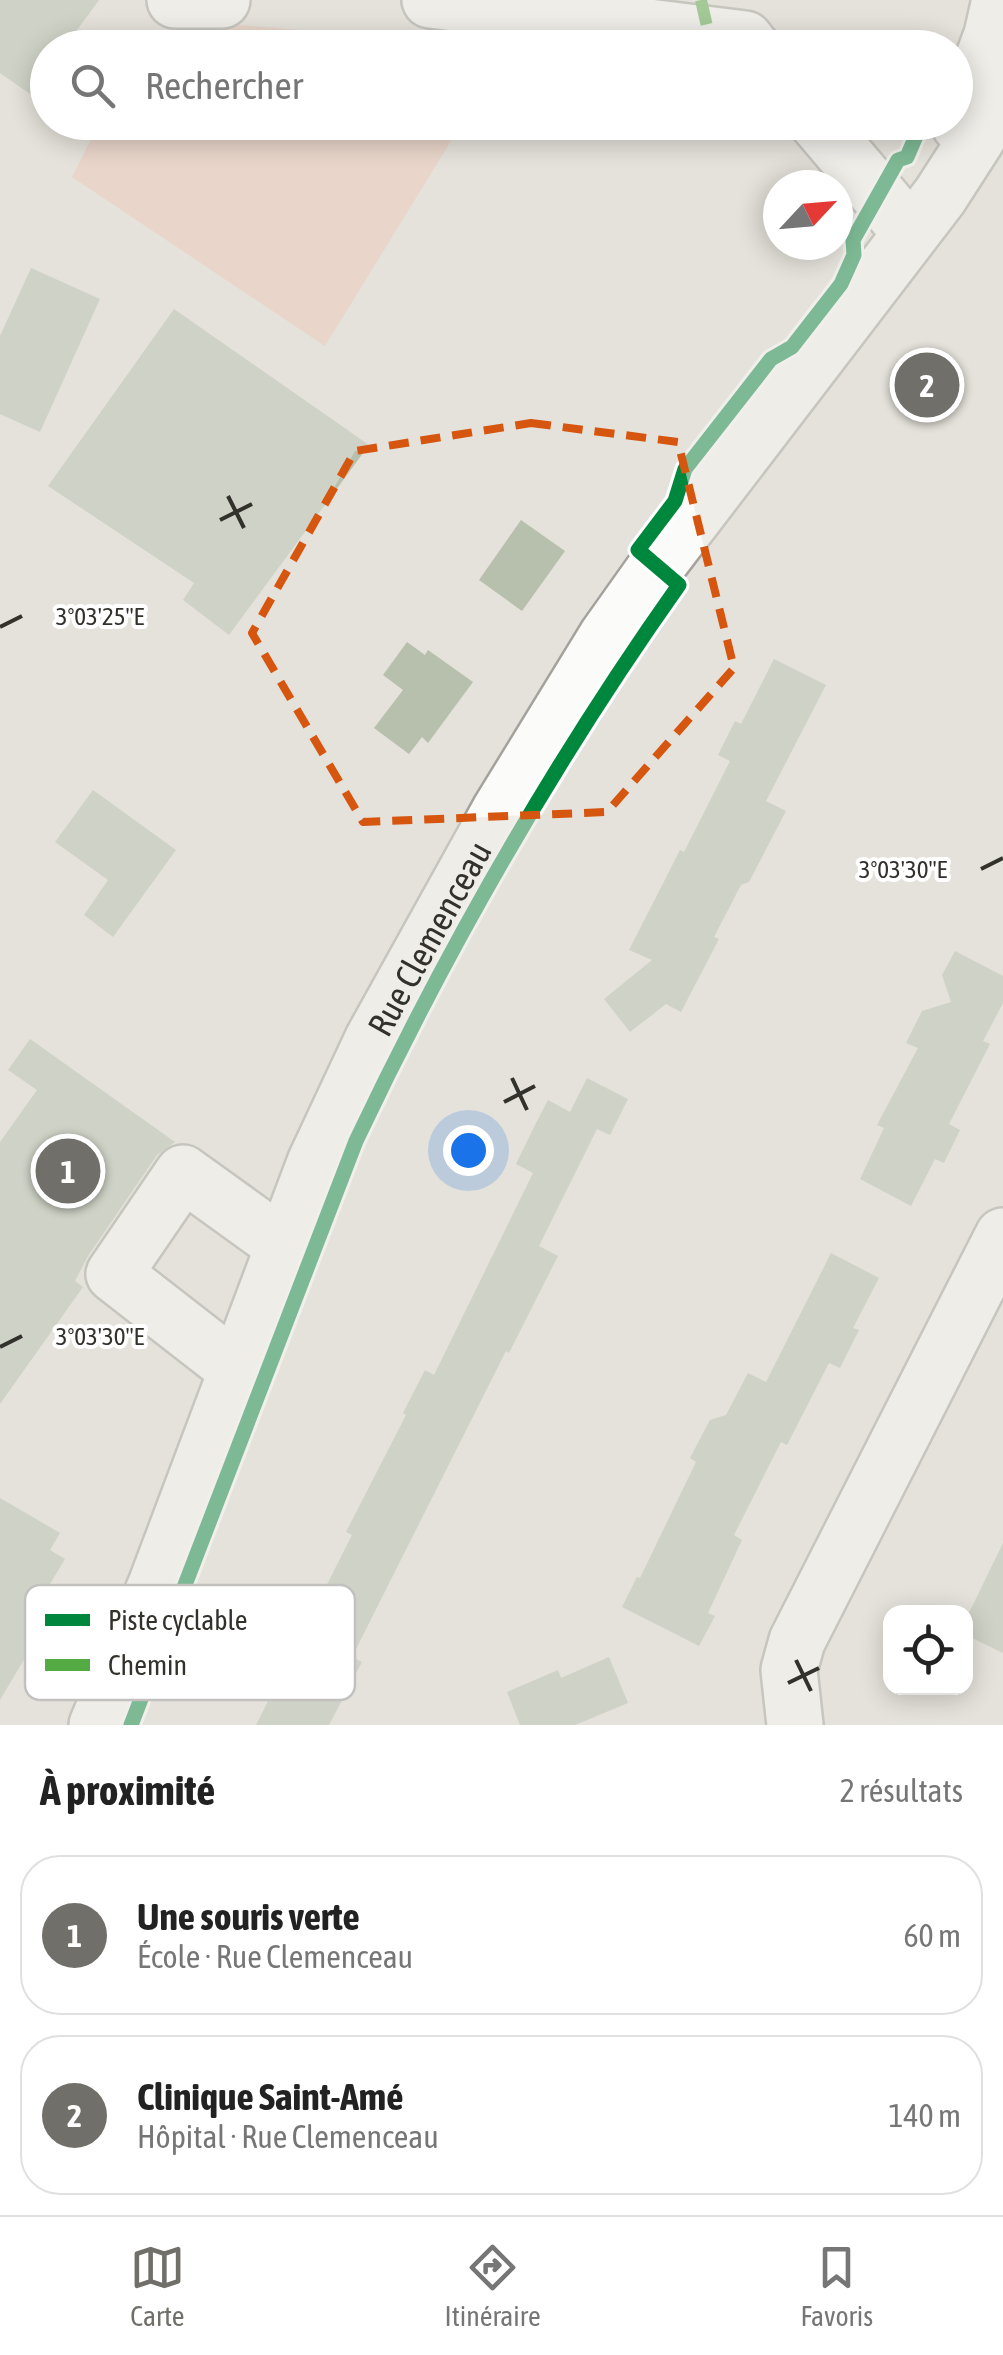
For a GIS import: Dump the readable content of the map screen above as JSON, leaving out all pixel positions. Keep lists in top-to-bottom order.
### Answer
{
  "streets": {
    "street": ["Rue Clemenceau"]
  },
  "legend": ["Piste cyclable", "Chemin"],
  "north": "top right",
  "page": {
    "search": "Rechercher",
    "pins": ["2", "1"],
    "heading": ["À proximité", "2 résultats"],
    "list": [
      {
        "mark": "1",
        "name": "Une souris verte",
        "note": "École · Rue Clemenceau",
        "value": "60 m"
      },
      {
        "mark": "2",
        "name": "Clinique Saint-Amé",
        "note": "Hôpital · Rue Clemenceau",
        "value": "140 m"
      }
    ],
    "nav": ["Carte", "Itinéraire", "Favoris"]
  },
  "coordinates": ["3°03'25\"E", "3°03'30\"E"]
}
